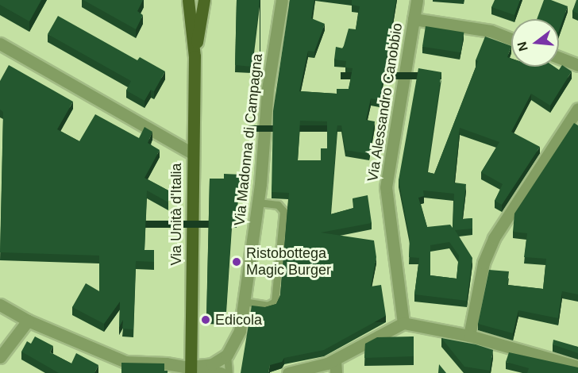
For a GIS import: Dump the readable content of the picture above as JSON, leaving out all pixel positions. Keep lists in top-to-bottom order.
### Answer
{
  "streets": {
    "main road": ["Via Unità d'Italia"],
    "street": ["Via Alessandro Canobbio", "Via Madonna di Campagna"]
  },
  "places": ["Ristobottega Magic Burger", "Edicola"],
  "north": "left"
}
